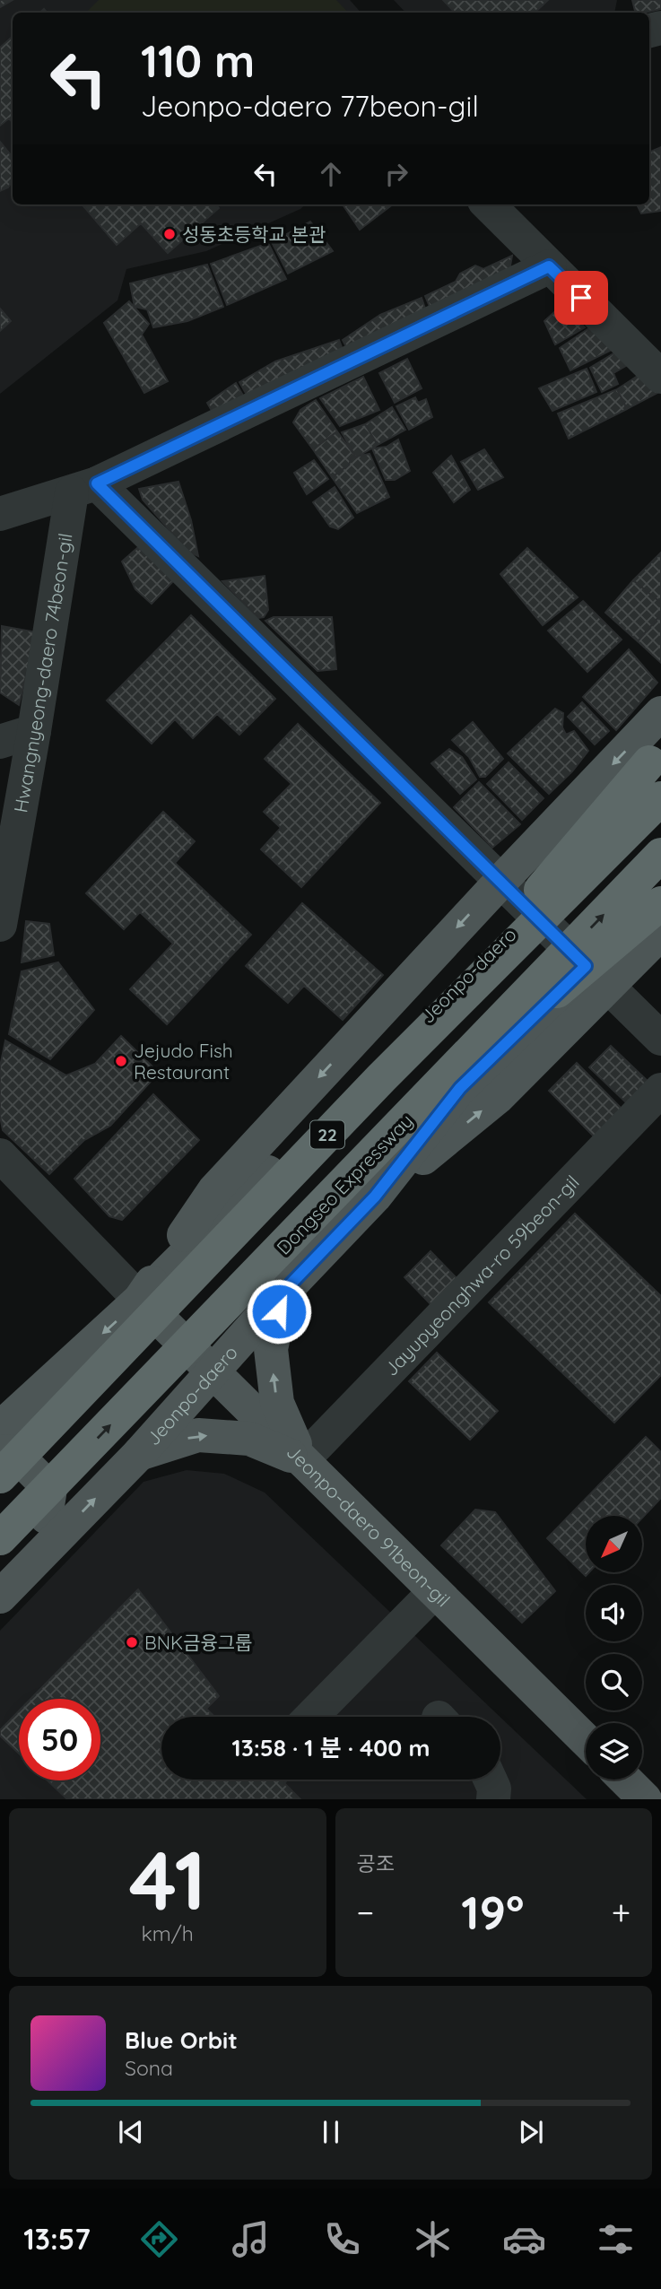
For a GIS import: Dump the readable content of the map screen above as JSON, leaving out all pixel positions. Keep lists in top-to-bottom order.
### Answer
{
  "streets": {
    "highway": ["22", "Dongseo Expressway"],
    "main road": ["Jeonpo-daero", "Jeonpo-daero 91beon-gil"],
    "street": ["Hwangnyeong-daero 74beon-gil", "Jayupyeonghwa-ro 59beon-gil"]
  },
  "crossings": [
    ["Jeonpo-daero", "Jeonpo-daero 91beon-gil"],
    ["Jayupyeonghwa-ro 59beon-gil", "Jeonpo-daero 91beon-gil"]
  ],
  "places": ["성동초등학교 본관", "Jejudo Fish Restaurant", "BNK금융그룹"],
  "north": "bottom left",
  "page": {
    "turn": ["110 m", "Jeonpo-daero 77beon-gil"],
    "limit": "50",
    "trip": "13:58 · 1 분 · 400 m",
    "tile": [
      ["41", "km/h"],
      "공조"
    ],
    "heat": ["−", "19°", "+"],
    "song": ["Blue Orbit", "Sona"],
    "tabs": "13:57"
  }
}
